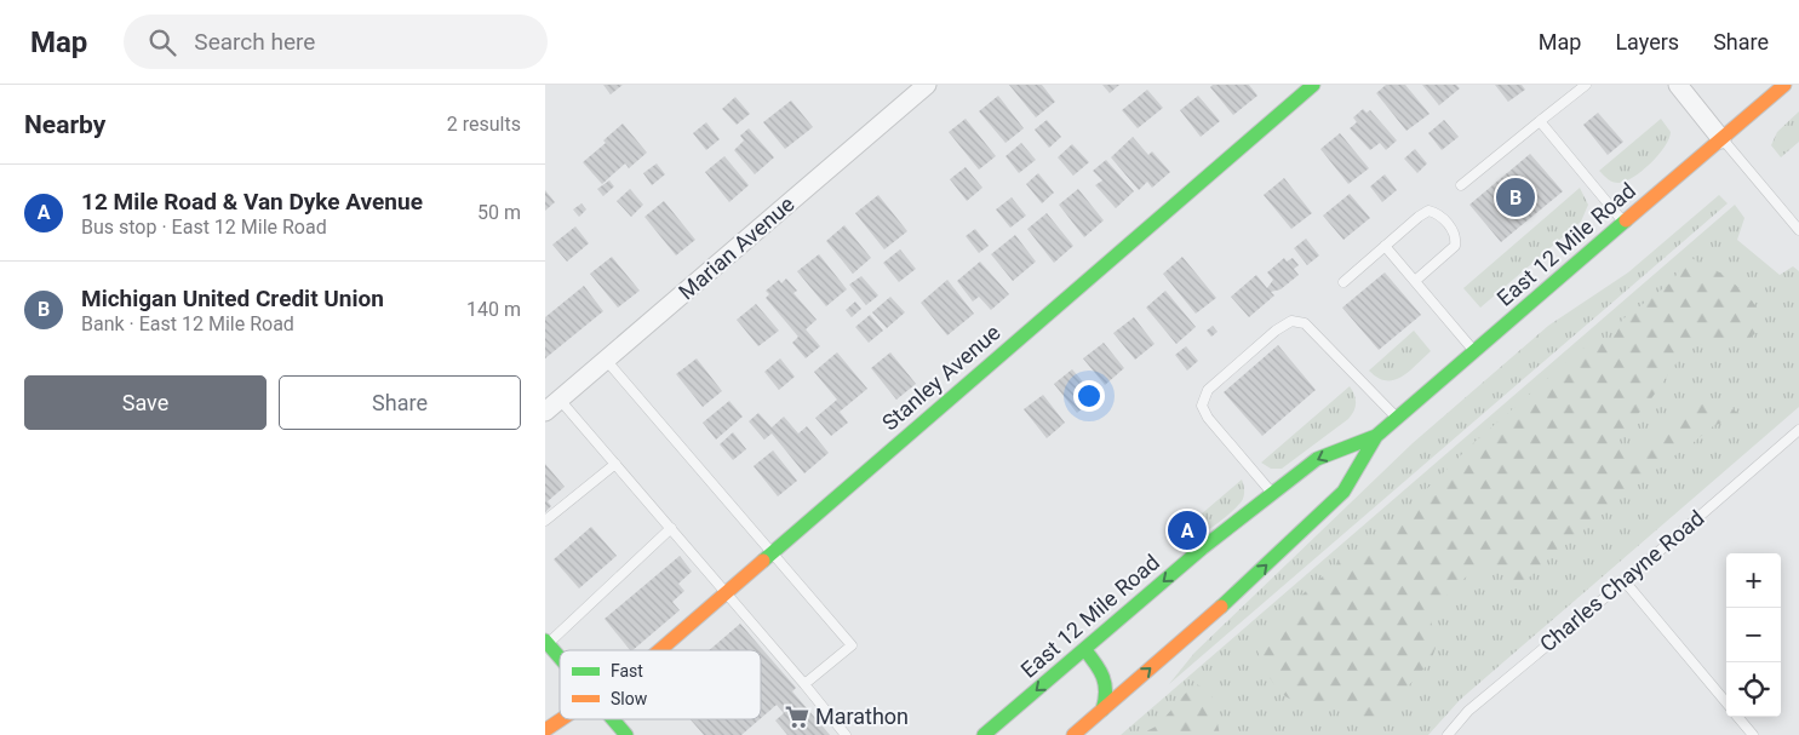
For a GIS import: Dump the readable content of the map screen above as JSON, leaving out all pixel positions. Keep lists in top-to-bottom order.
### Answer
{
  "streets": {
    "main road": ["East 12 Mile Road", "Stanley Avenue"],
    "street": ["Marian Avenue"],
    "lane": ["Charles Chayne Road"]
  },
  "places": {
    "supermarket": ["Marathon"]
  },
  "legend": ["Fast", "Slow"],
  "page": {
    "header": "Map",
    "search": "Search here",
    "nav": ["Map", "Layers", "Share"],
    "heading": ["Nearby", "2 results"],
    "list": [
      {
        "mark": "A",
        "name": "12 Mile Road & Van Dyke Avenue",
        "note": "Bus stop · East 12 Mile Road",
        "value": "50 m"
      },
      {
        "mark": "B",
        "name": "Michigan United Credit Union",
        "note": "Bank · East 12 Mile Road",
        "value": "140 m"
      }
    ],
    "pins": ["B", "A"],
    "buttons": ["Save", "Share"],
    "map_buttons": ["+", "−"]
  }
}
